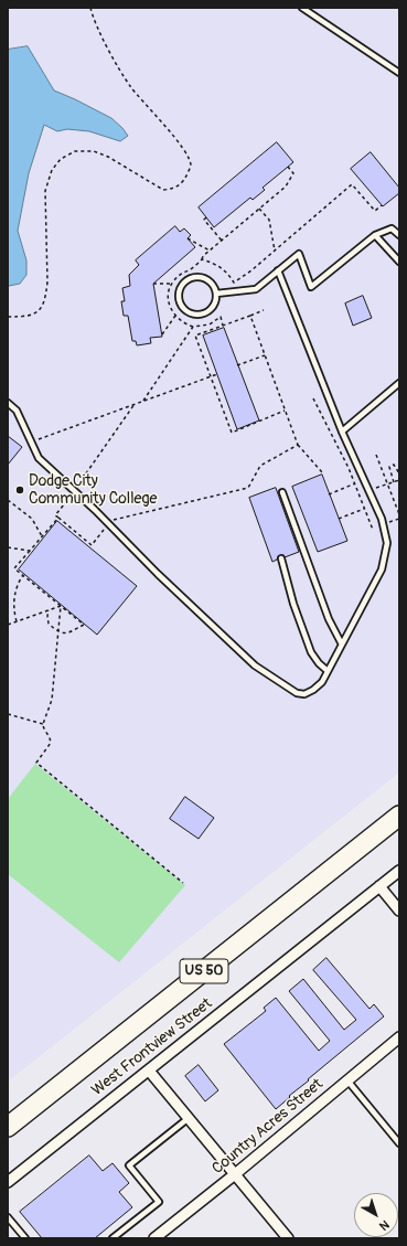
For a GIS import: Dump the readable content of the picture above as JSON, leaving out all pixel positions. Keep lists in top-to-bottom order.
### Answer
{
  "streets": {
    "highway": ["US 50"],
    "street": ["West Frontview Street", "Country Acres Street"]
  },
  "places": ["Dodge City Community College"],
  "north": "bottom right"
}
